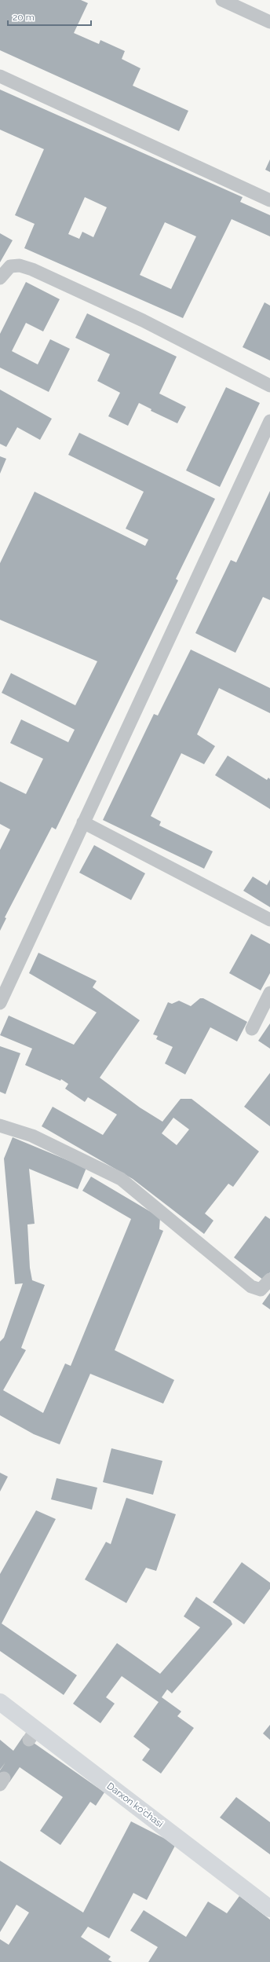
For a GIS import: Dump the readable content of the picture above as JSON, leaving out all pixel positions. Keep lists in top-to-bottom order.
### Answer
{
  "streets": {
    "main road": ["Darxon ko'chasi"]
  },
  "scale_bar": "20 m"
}
